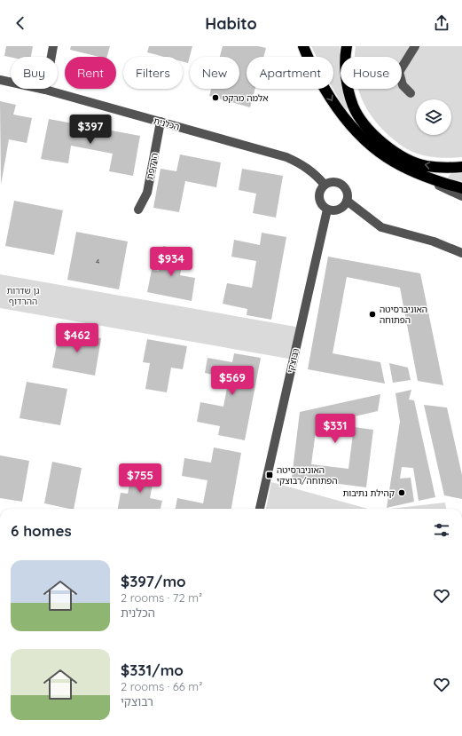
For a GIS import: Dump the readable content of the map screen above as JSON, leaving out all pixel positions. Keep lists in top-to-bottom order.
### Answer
{
  "streets": {
    "street": ["הכלנית", "הרקפת", "רבוצקי"]
  },
  "crossings": [
    ["הכלנית", "הרקפת"],
    ["הכלנית", "רבוצקי"]
  ],
  "parks": ["גן שדרות ההרדוף"],
  "places": {
    "other": ["אלמה מרקט", "האוניברסיטה הפתוחה", "קהילת נתיבות"],
    "transit": ["האוניברסיטה הפתוחה/רבוצקי"]
  },
  "house_numbers": ["4"],
  "page": {
    "header": "Habito",
    "chip": [
      "Buy",
      "Rent",
      "Filters",
      "New",
      "Apartment",
      "House"
    ],
    "price": [
      "$397",
      "$934",
      "$462",
      "$569",
      "$331",
      "$755"
    ],
    "heading": "6 homes",
    "list": [
      {
        "name": "$397/mo",
        "note": "2 rooms · 72 m² · הכלנית"
      },
      {
        "name": "$331/mo",
        "note": "2 rooms · 66 m² · רבוצקי"
      }
    ]
  }
}
